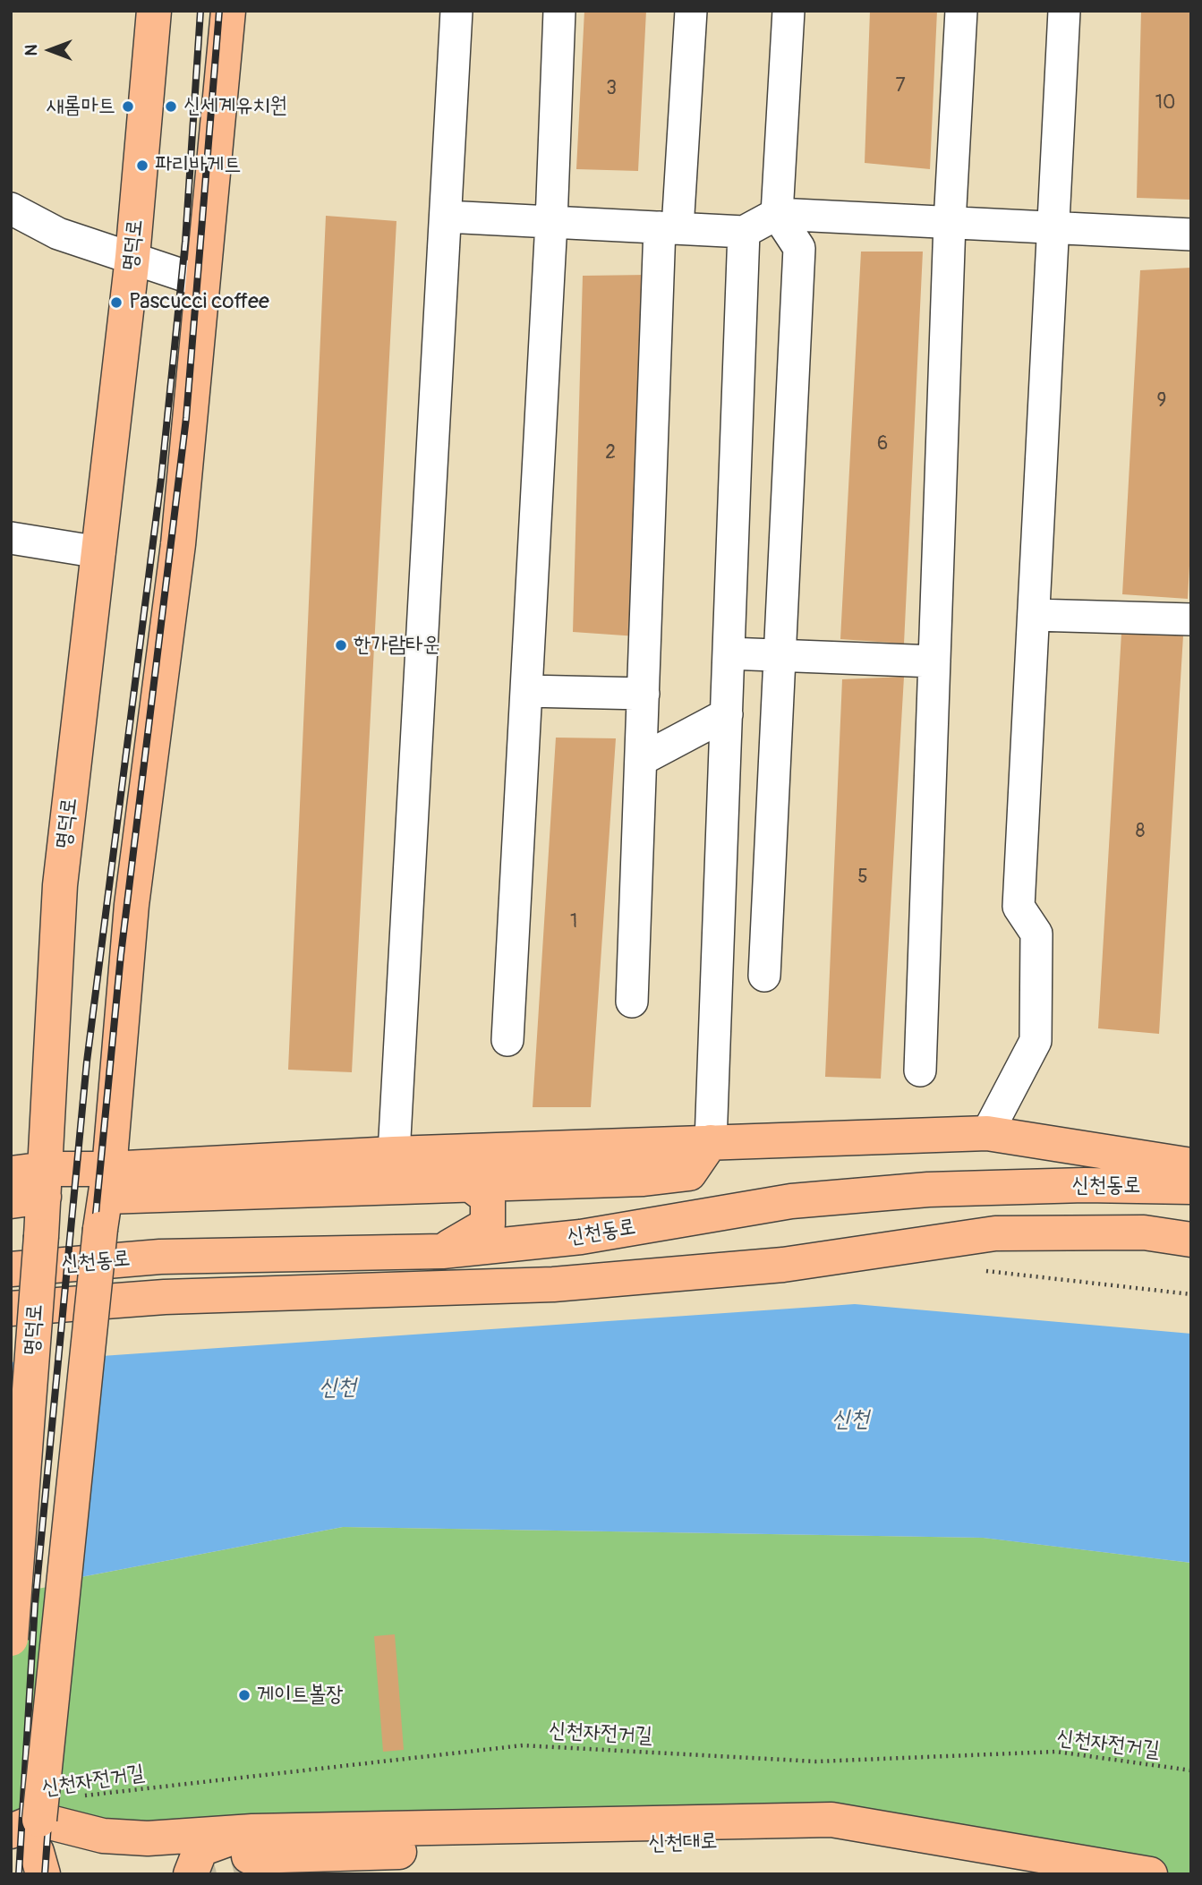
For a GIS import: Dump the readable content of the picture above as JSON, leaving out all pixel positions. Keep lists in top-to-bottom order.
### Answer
{
  "streets": {
    "main road": ["명덕로", "신천동로", "신천대로"],
    "path": ["신천자전거길"]
  },
  "water": ["신천"],
  "places": [
    "새롬마트",
    "신세계유치원",
    "파리바게트",
    "Pascucci coffee",
    "한가람타운",
    "게이트볼장"
  ],
  "house_numbers": [
    "7",
    "3",
    "10",
    "9",
    "6",
    "2",
    "8",
    "5",
    "1"
  ],
  "north": "left"
}
